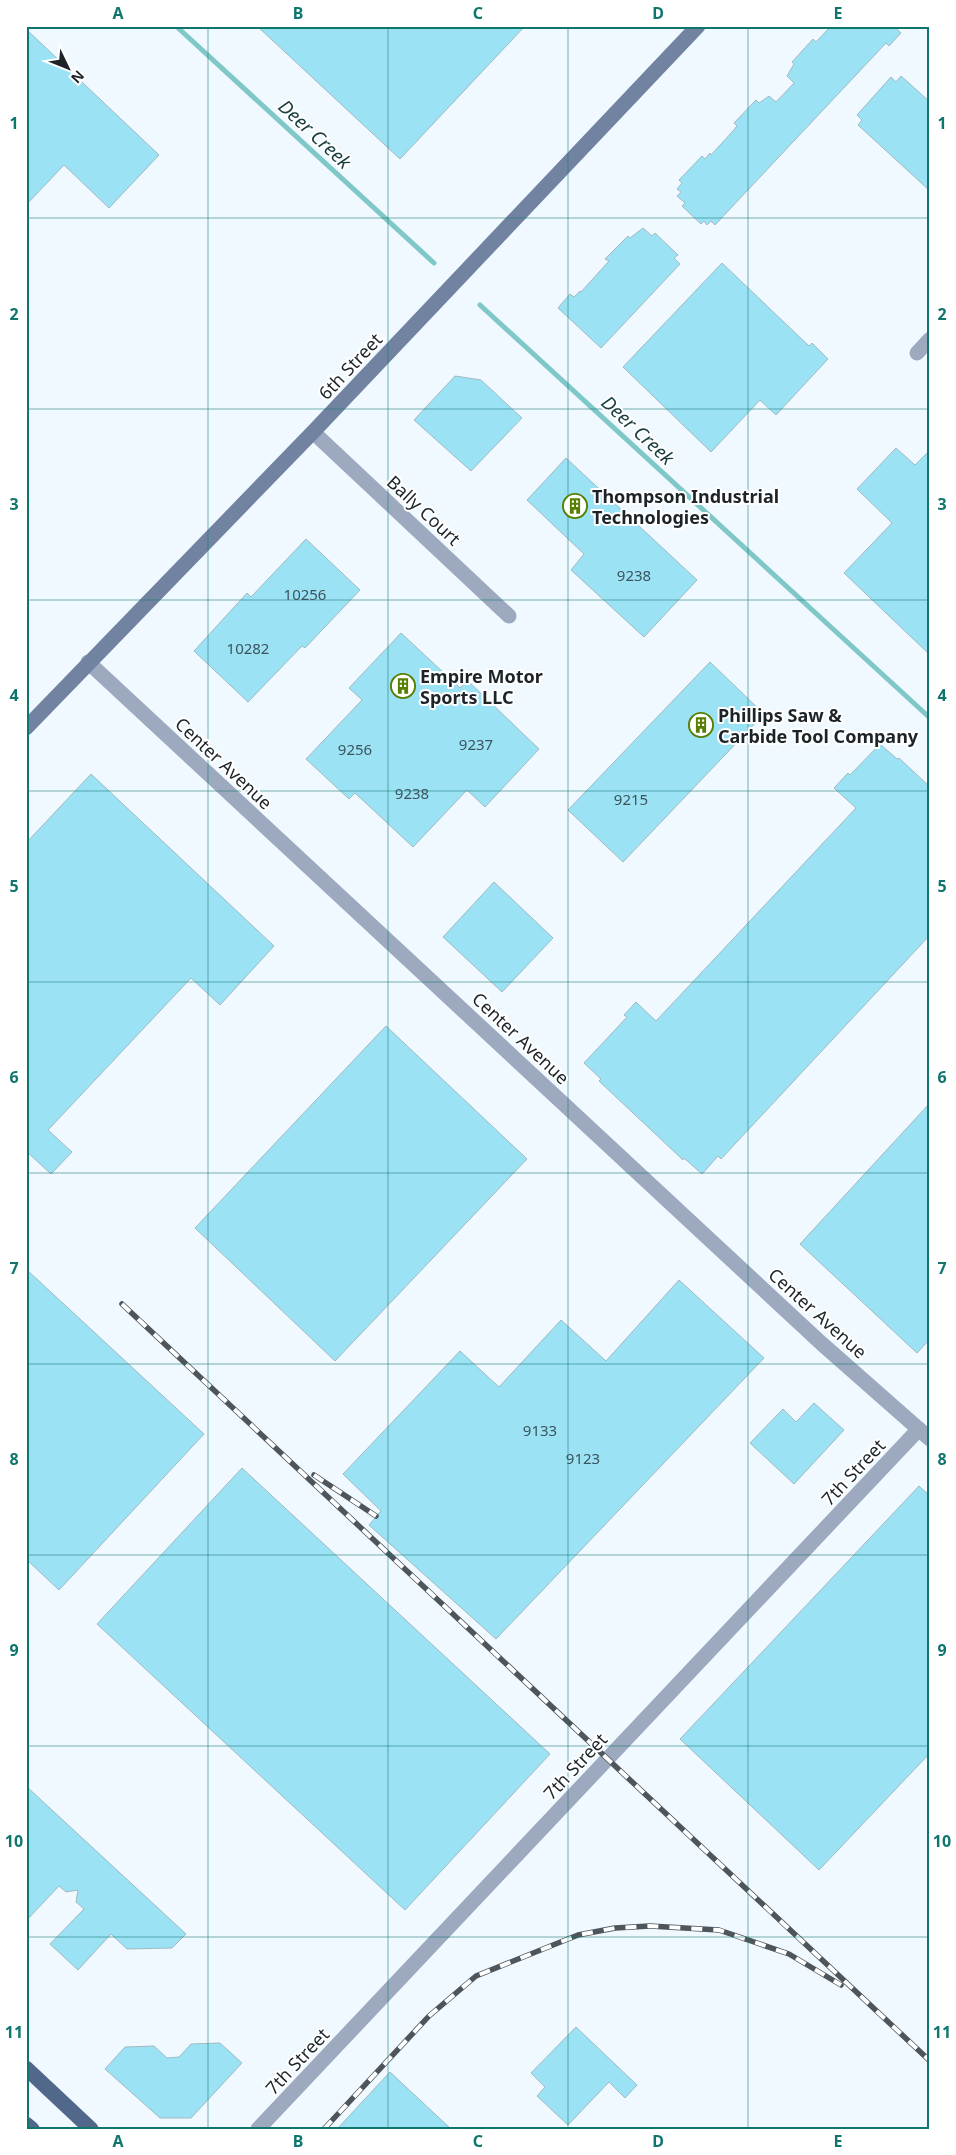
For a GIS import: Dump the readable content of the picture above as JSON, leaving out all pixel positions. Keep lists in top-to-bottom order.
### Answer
{
  "streets": {
    "main road": ["6th Street"],
    "street": ["Bally Court", "Center Avenue", "7th Street"]
  },
  "crossings": [
    ["6th Street", "Bally Court"],
    ["6th Street", "Center Avenue"],
    ["Center Avenue", "7th Street"]
  ],
  "water": ["Deer Creek"],
  "places": {
    "building": ["Thompson Industrial Technologies", "Empire Motor Sports LLC", "Phillips Saw & Carbide Tool Company"]
  },
  "house_numbers": [
    "9238",
    "10256",
    "10282",
    "9237",
    "9256",
    "9238",
    "9215",
    "9133",
    "9123"
  ],
  "north": "bottom right",
  "grid": {
    "columns": [
      "A",
      "B",
      "C",
      "D",
      "E"
    ],
    "rows": [
      "1",
      "2",
      "3",
      "4",
      "5",
      "6",
      "7",
      "8",
      "9",
      "10",
      "11"
    ]
  }
}
